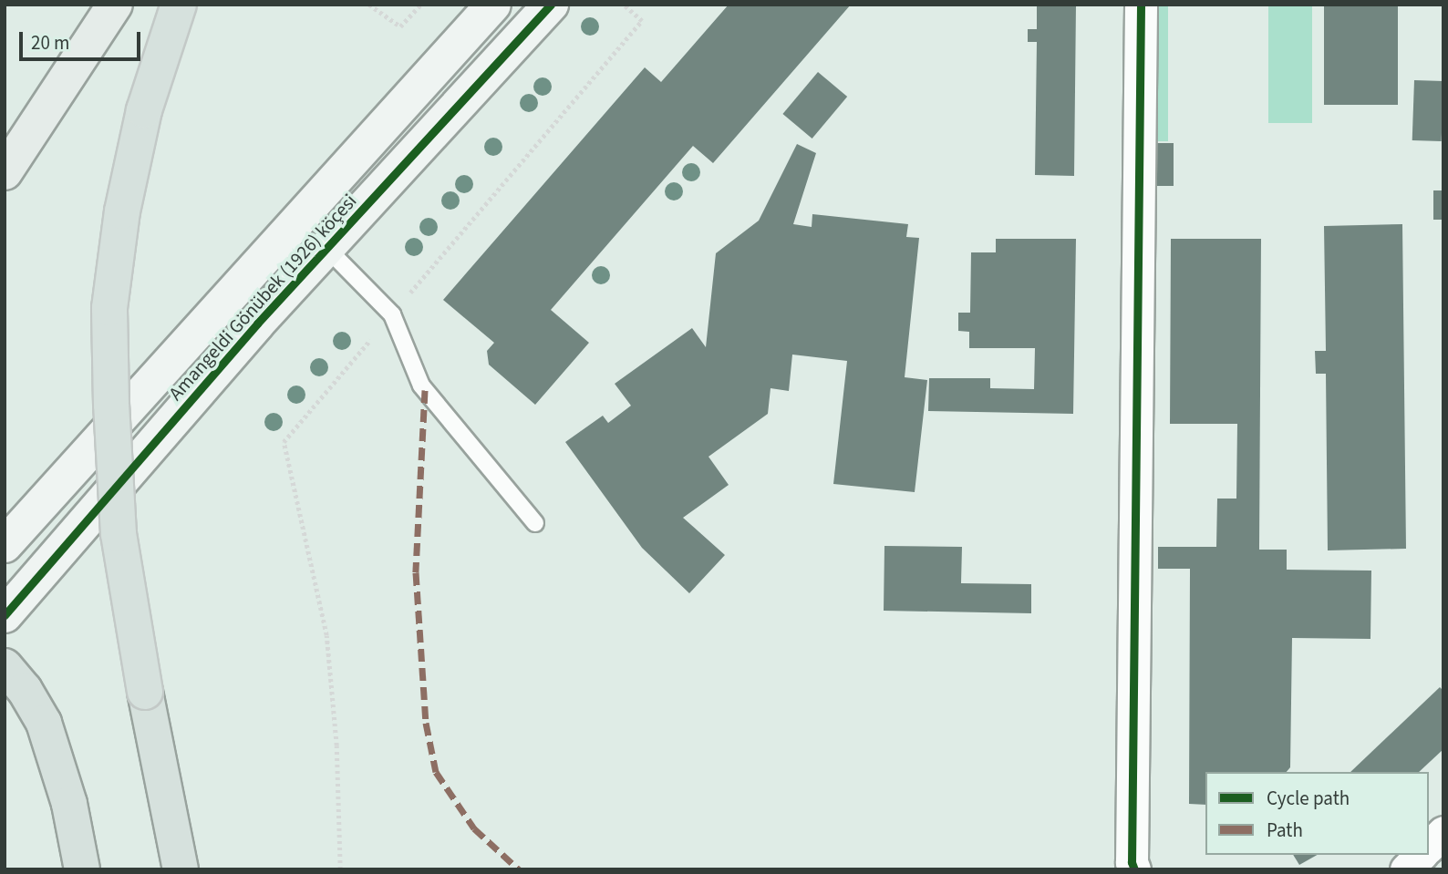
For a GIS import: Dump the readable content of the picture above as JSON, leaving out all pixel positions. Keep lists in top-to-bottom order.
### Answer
{
  "streets": {
    "street": ["Amangeldi Gönübek (1926) köçesi"]
  },
  "legend": ["Cycle path", "Path"],
  "scale_bar": "20 m"
}
